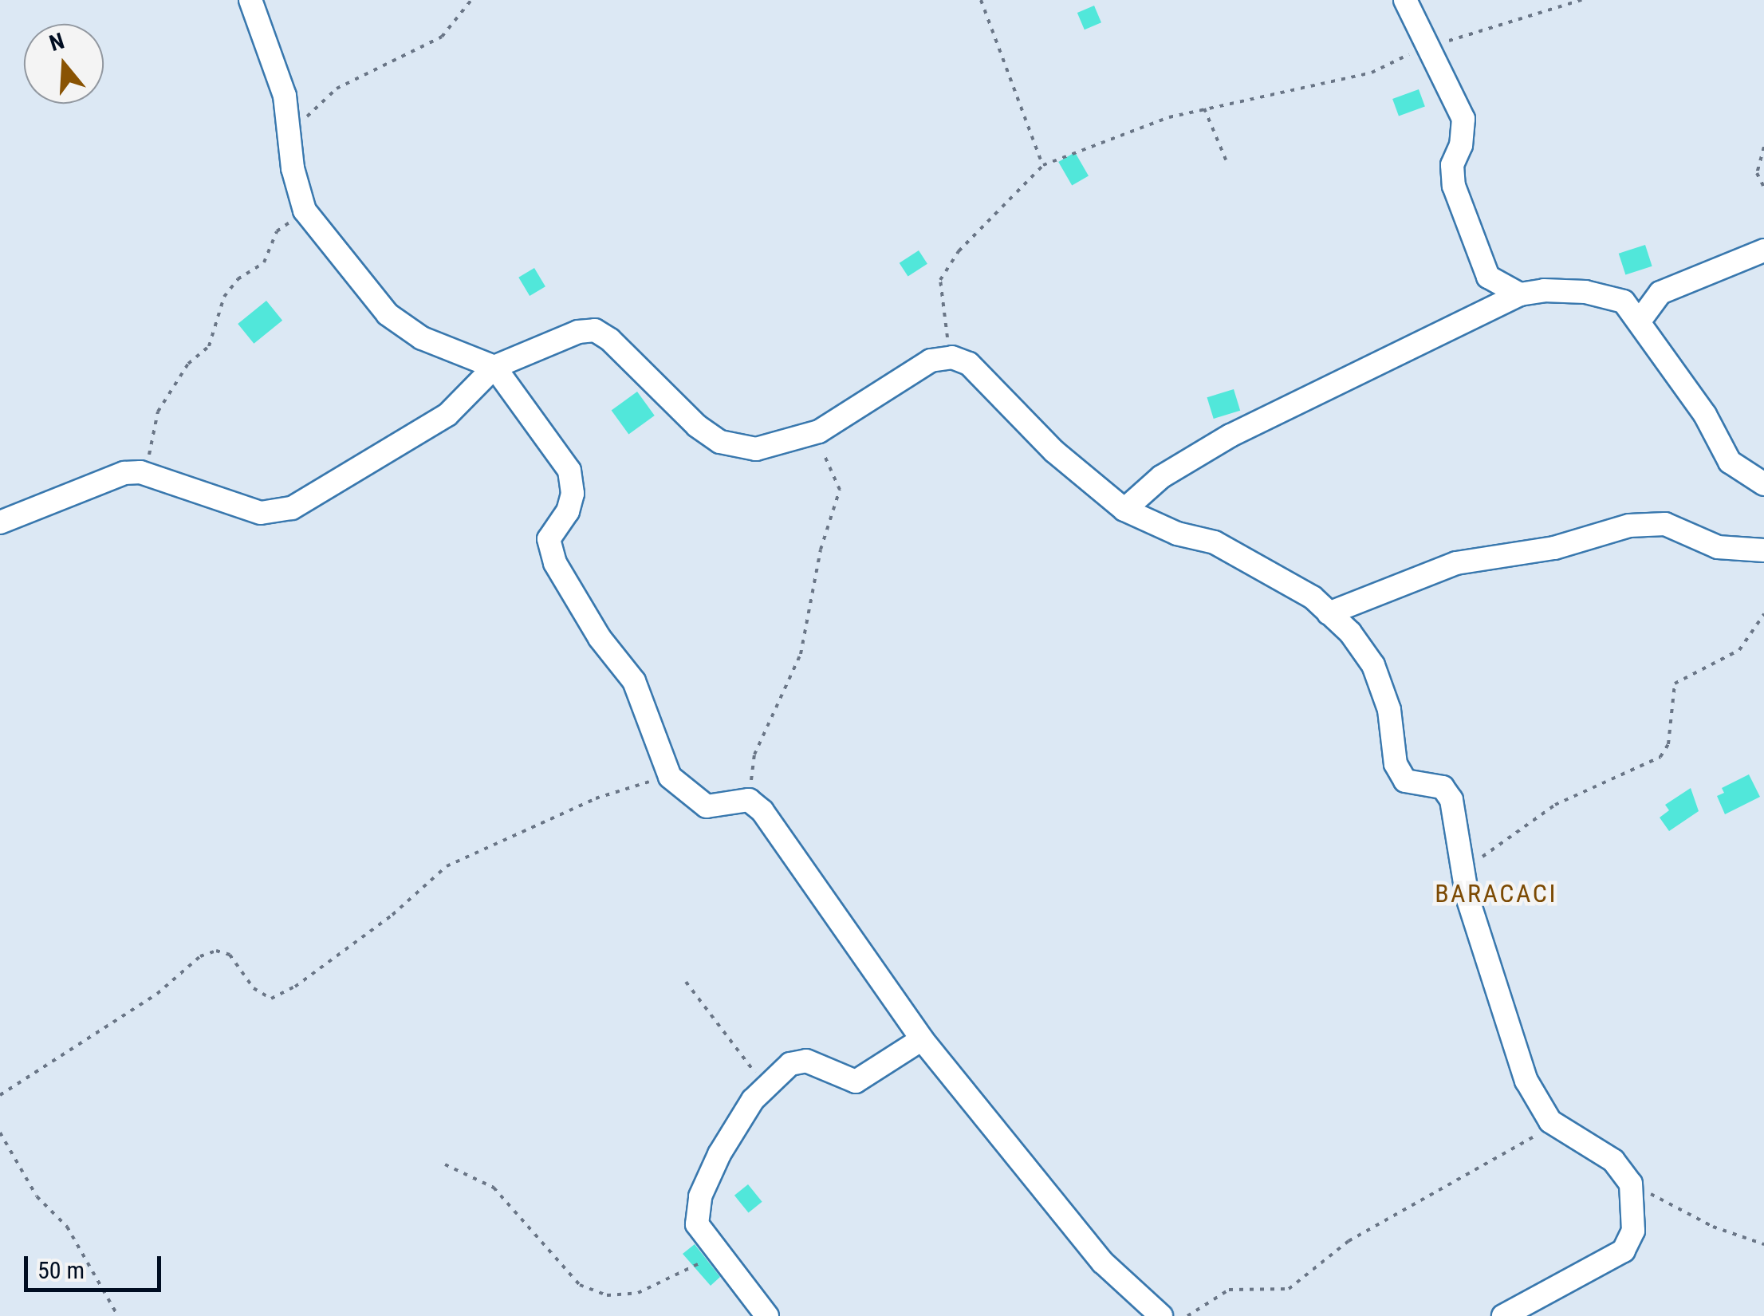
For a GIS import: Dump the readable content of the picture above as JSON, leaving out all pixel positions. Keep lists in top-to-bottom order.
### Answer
{
  "districts": ["BARACACI"],
  "scale_bar": "50 m",
  "north": "top"
}
